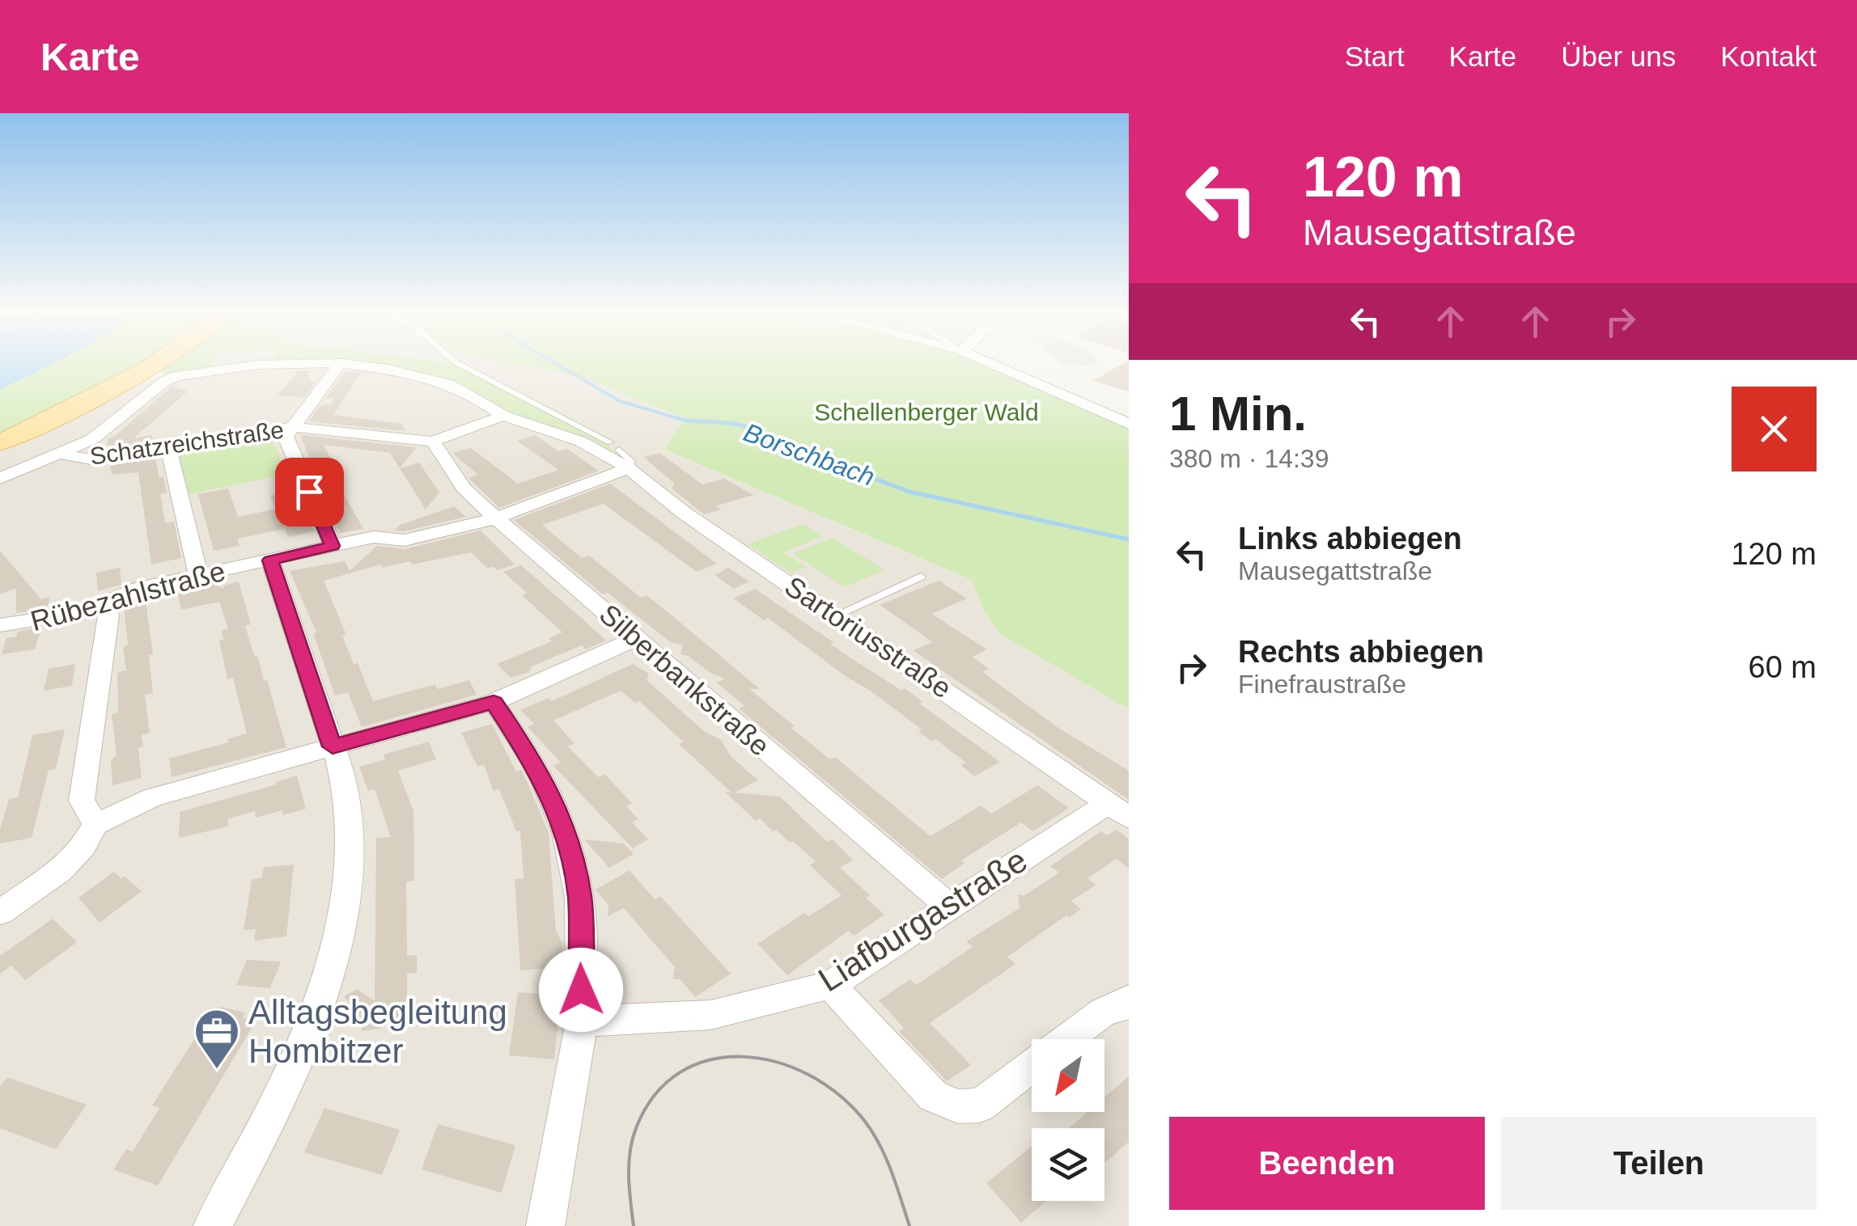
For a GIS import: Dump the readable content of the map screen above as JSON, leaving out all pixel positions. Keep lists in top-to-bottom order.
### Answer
{
  "streets": {
    "street": [
      "Schatzreichstraße",
      "Rübezahlstraße",
      "Sartoriusstraße",
      "Silberbankstraße",
      "Liafburgastraße"
    ]
  },
  "crossings": [
    ["Schatzreichstraße", "Sartoriusstraße"],
    ["Schatzreichstraße", "Silberbankstraße"],
    ["Rübezahlstraße", "Sartoriusstraße"],
    ["Rübezahlstraße", "Silberbankstraße"],
    ["Sartoriusstraße", "Liafburgastraße"],
    ["Silberbankstraße", "Liafburgastraße"]
  ],
  "water": ["Borschbach"],
  "parks": ["Schellenberger Wald"],
  "places": {
    "office": ["Alltagsbegleitung Hombitzer"]
  },
  "north": "bottom left",
  "page": {
    "header": "Karte",
    "nav": [
      "Start",
      "Karte",
      "Über uns",
      "Kontakt"
    ],
    "turn": ["120 m", "Mausegattstraße"],
    "heading": ["1 Min.", "380 m · 14:39"],
    "list": [
      {
        "name": "Links abbiegen",
        "note": "Mausegattstraße",
        "value": "120 m"
      },
      {
        "name": "Rechts abbiegen",
        "note": "Finefraustraße",
        "value": "60 m"
      }
    ],
    "buttons": ["Beenden", "Teilen"]
  }
}
